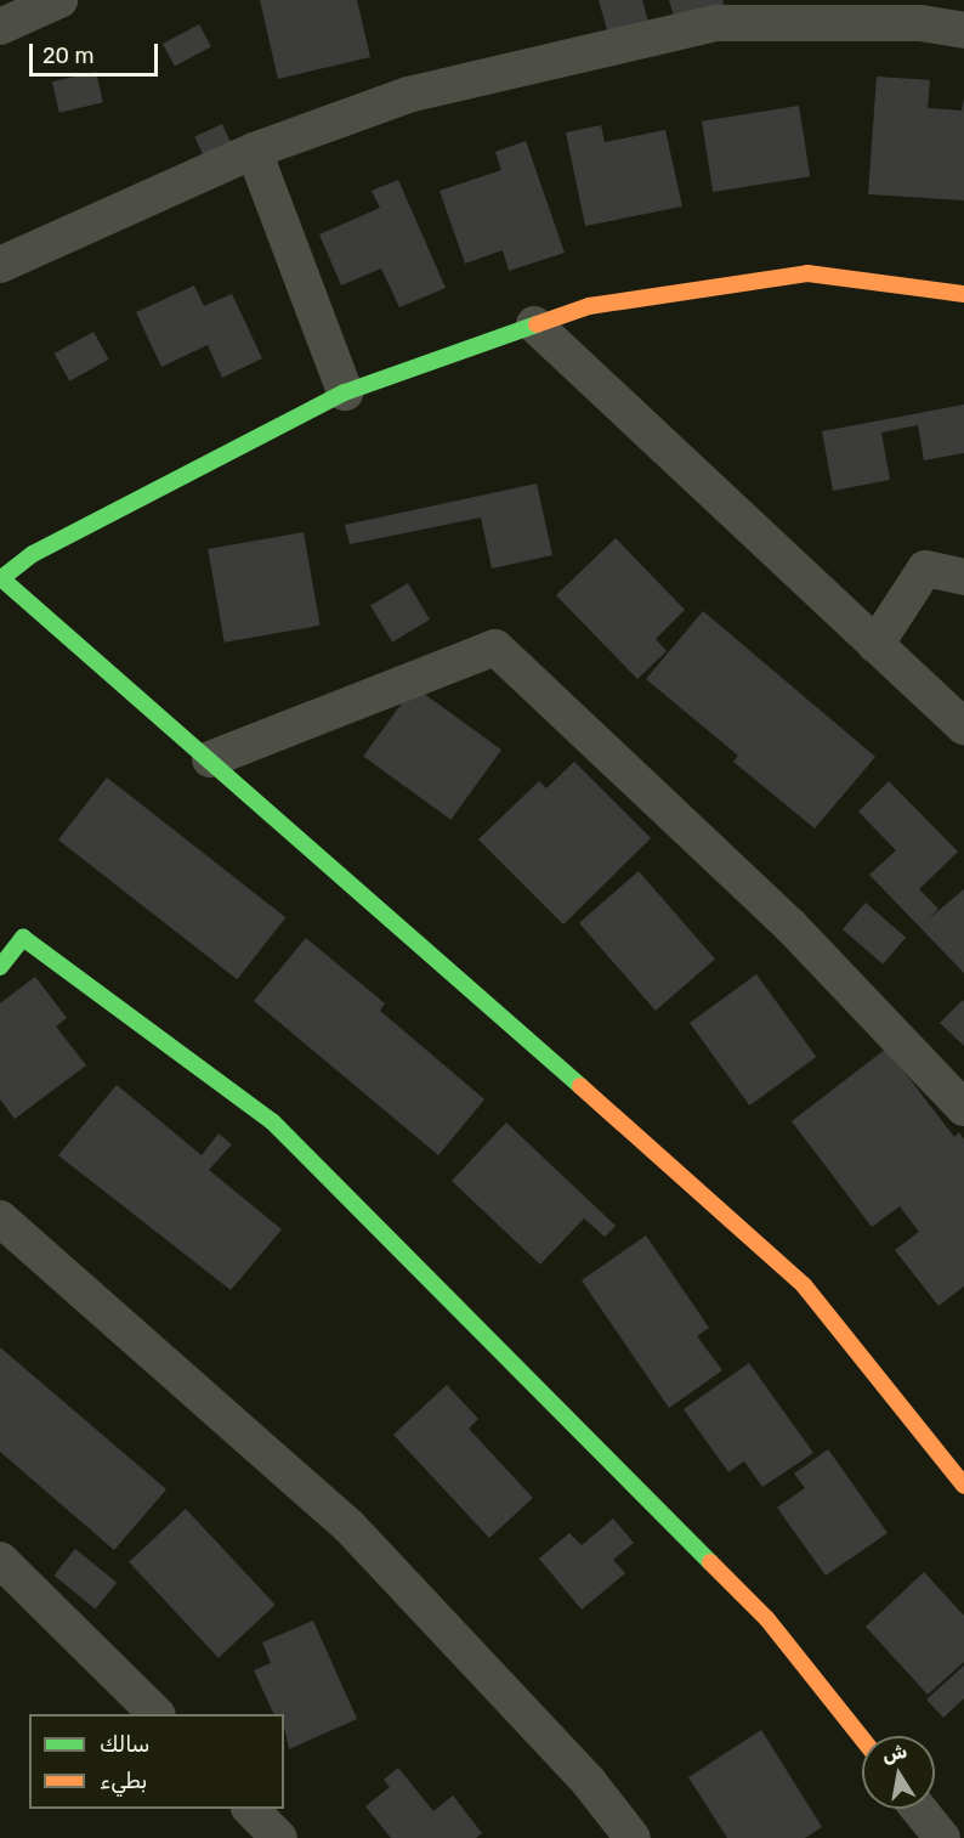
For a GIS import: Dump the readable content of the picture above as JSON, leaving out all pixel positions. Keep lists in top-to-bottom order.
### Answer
{
  "legend": ["سالك", "بطيء"],
  "scale_bar": "20 m",
  "north": "top"
}
